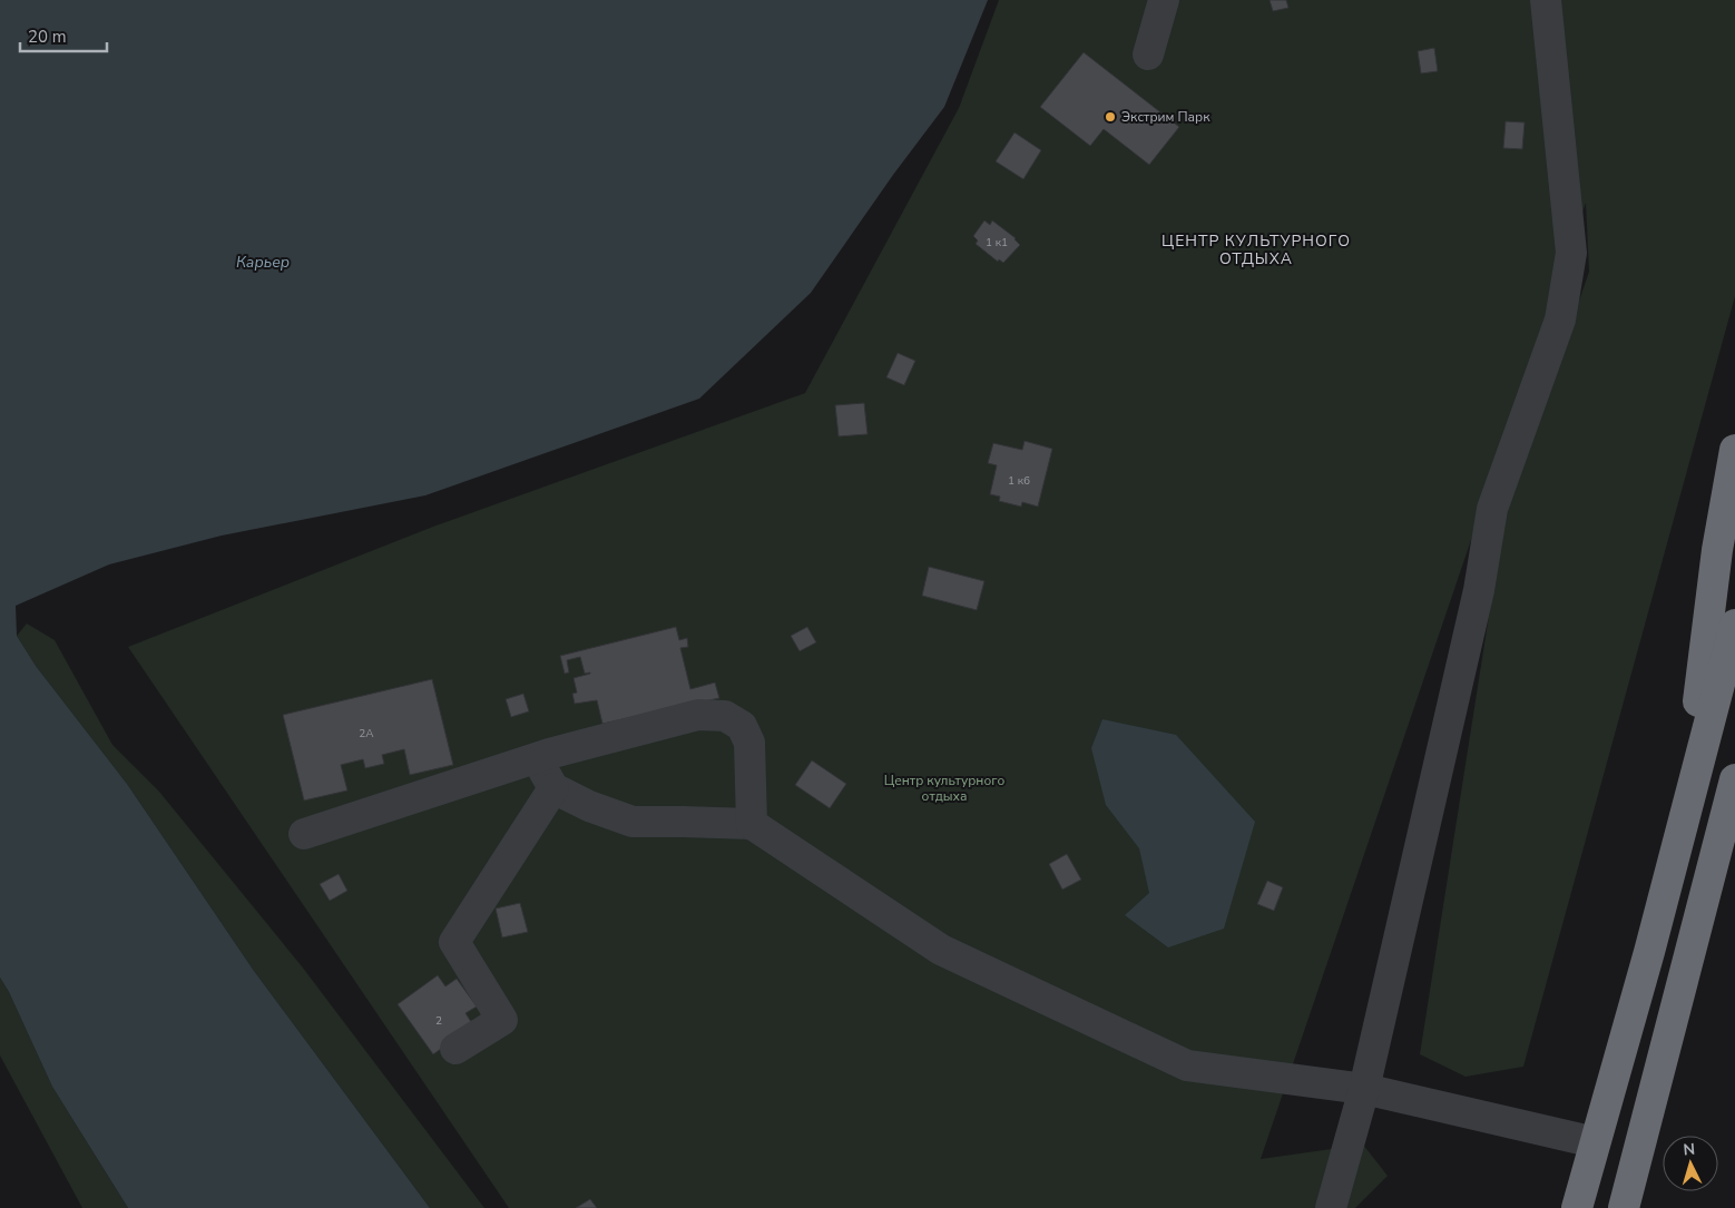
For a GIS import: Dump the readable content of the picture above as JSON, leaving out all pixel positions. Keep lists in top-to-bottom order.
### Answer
{
  "districts": ["ЦЕНТР КУЛЬТУРНОГО ОТДЫХА"],
  "water": ["Карьер"],
  "parks": ["Центр культурного отдыха"],
  "places": ["Экстрим Парк"],
  "house_numbers": [
    "1 к1",
    "1 к6",
    "2А",
    "2"
  ],
  "scale_bar": "20 m",
  "north": "top"
}
